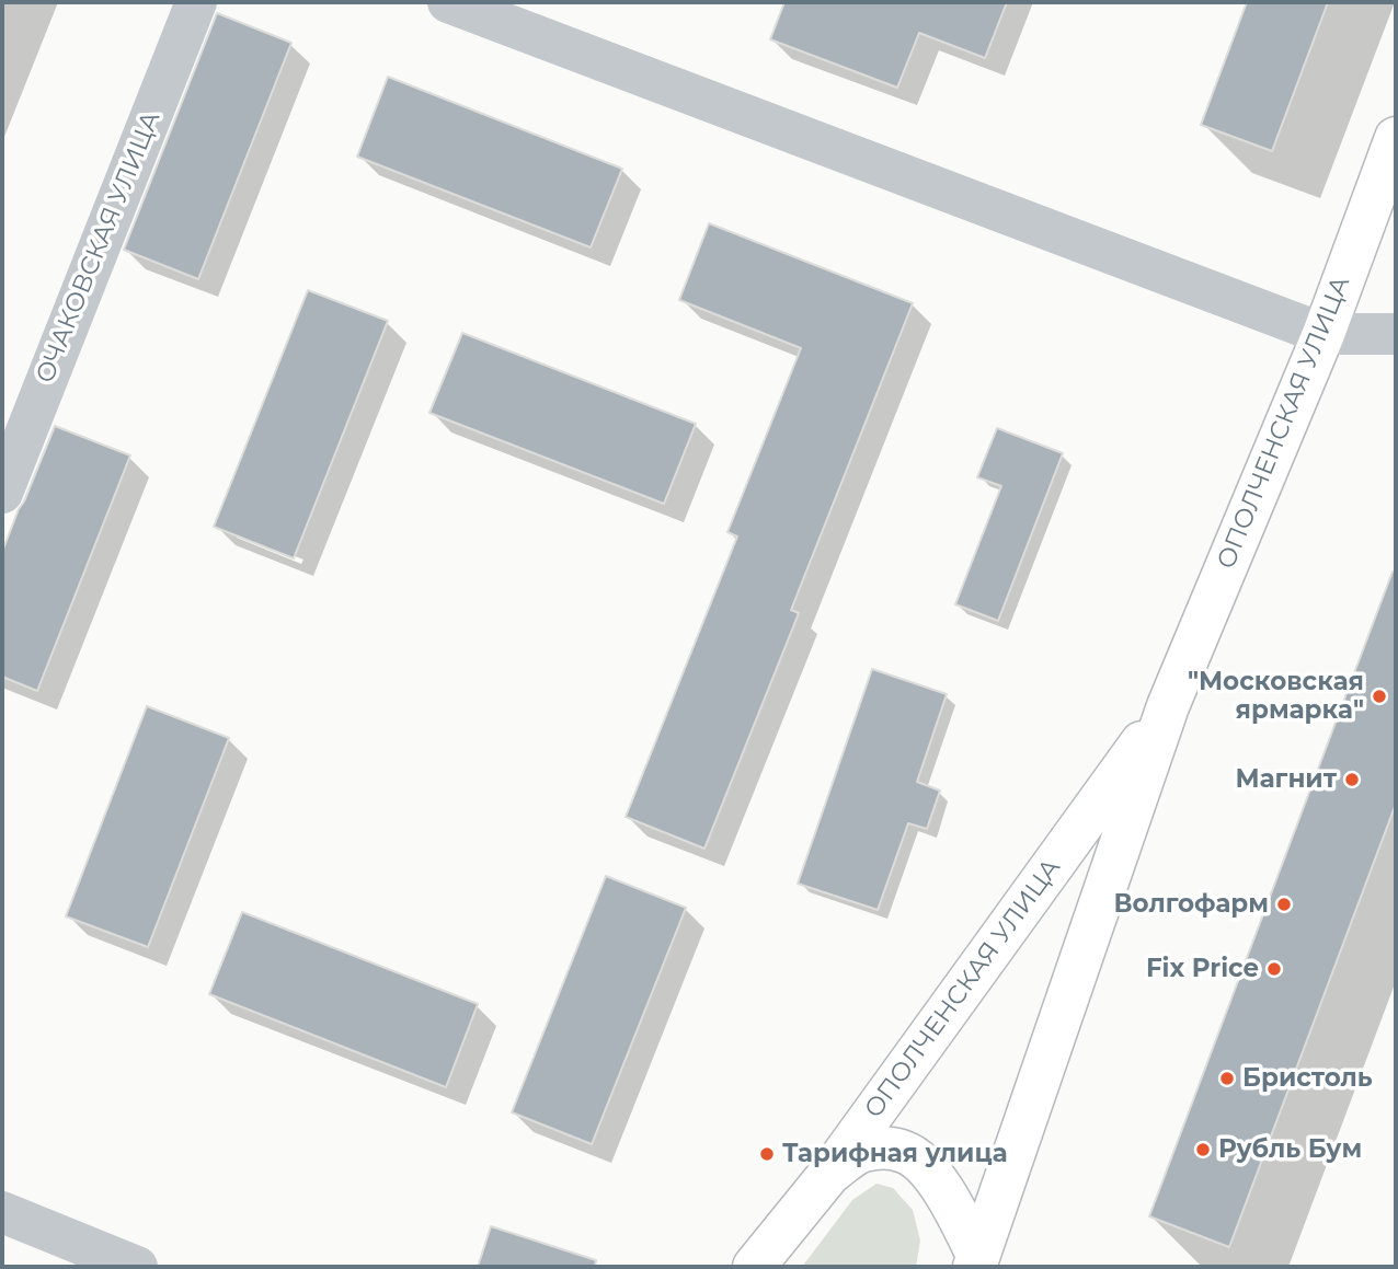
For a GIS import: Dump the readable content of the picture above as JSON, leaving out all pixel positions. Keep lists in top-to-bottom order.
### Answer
{
  "streets": {
    "highway": ["ОПОЛЧЕНСКАЯ УЛИЦА"],
    "street": ["ОЧАКОВСКАЯ УЛИЦА"]
  },
  "places": [
    "\"Московская ярмарка\"",
    "Магнит",
    "Волгофарм",
    "Fix Price",
    "Бристоль",
    "Рубль Бум",
    "Тарифная улица"
  ]
}
